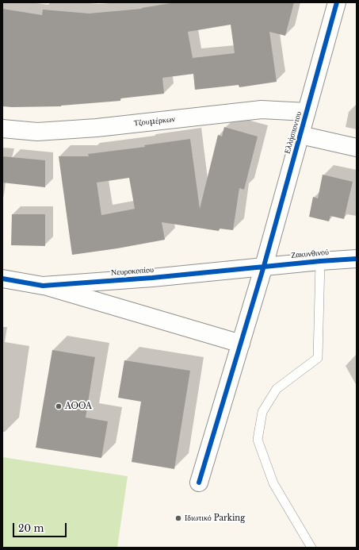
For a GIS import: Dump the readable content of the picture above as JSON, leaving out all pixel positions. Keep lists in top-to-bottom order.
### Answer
{
  "streets": {
    "street": [
      "Τζουμέρκων",
      "Ελλήσποντου",
      "Ζακυνθινού",
      "Νευροκοπίου"
    ]
  },
  "crossings": [
    ["Τζουμέρκων", "Ελλήσποντου"],
    ["Ελλήσποντου", "Ζακυνθινού"],
    ["Ελλήσποντου", "Νευροκοπίου"],
    ["Ζακυνθινού", "Νευροκοπίου"]
  ],
  "places": ["AOOA", "Ιδιωτικό Parking"],
  "scale_bar": "20 m"
}
